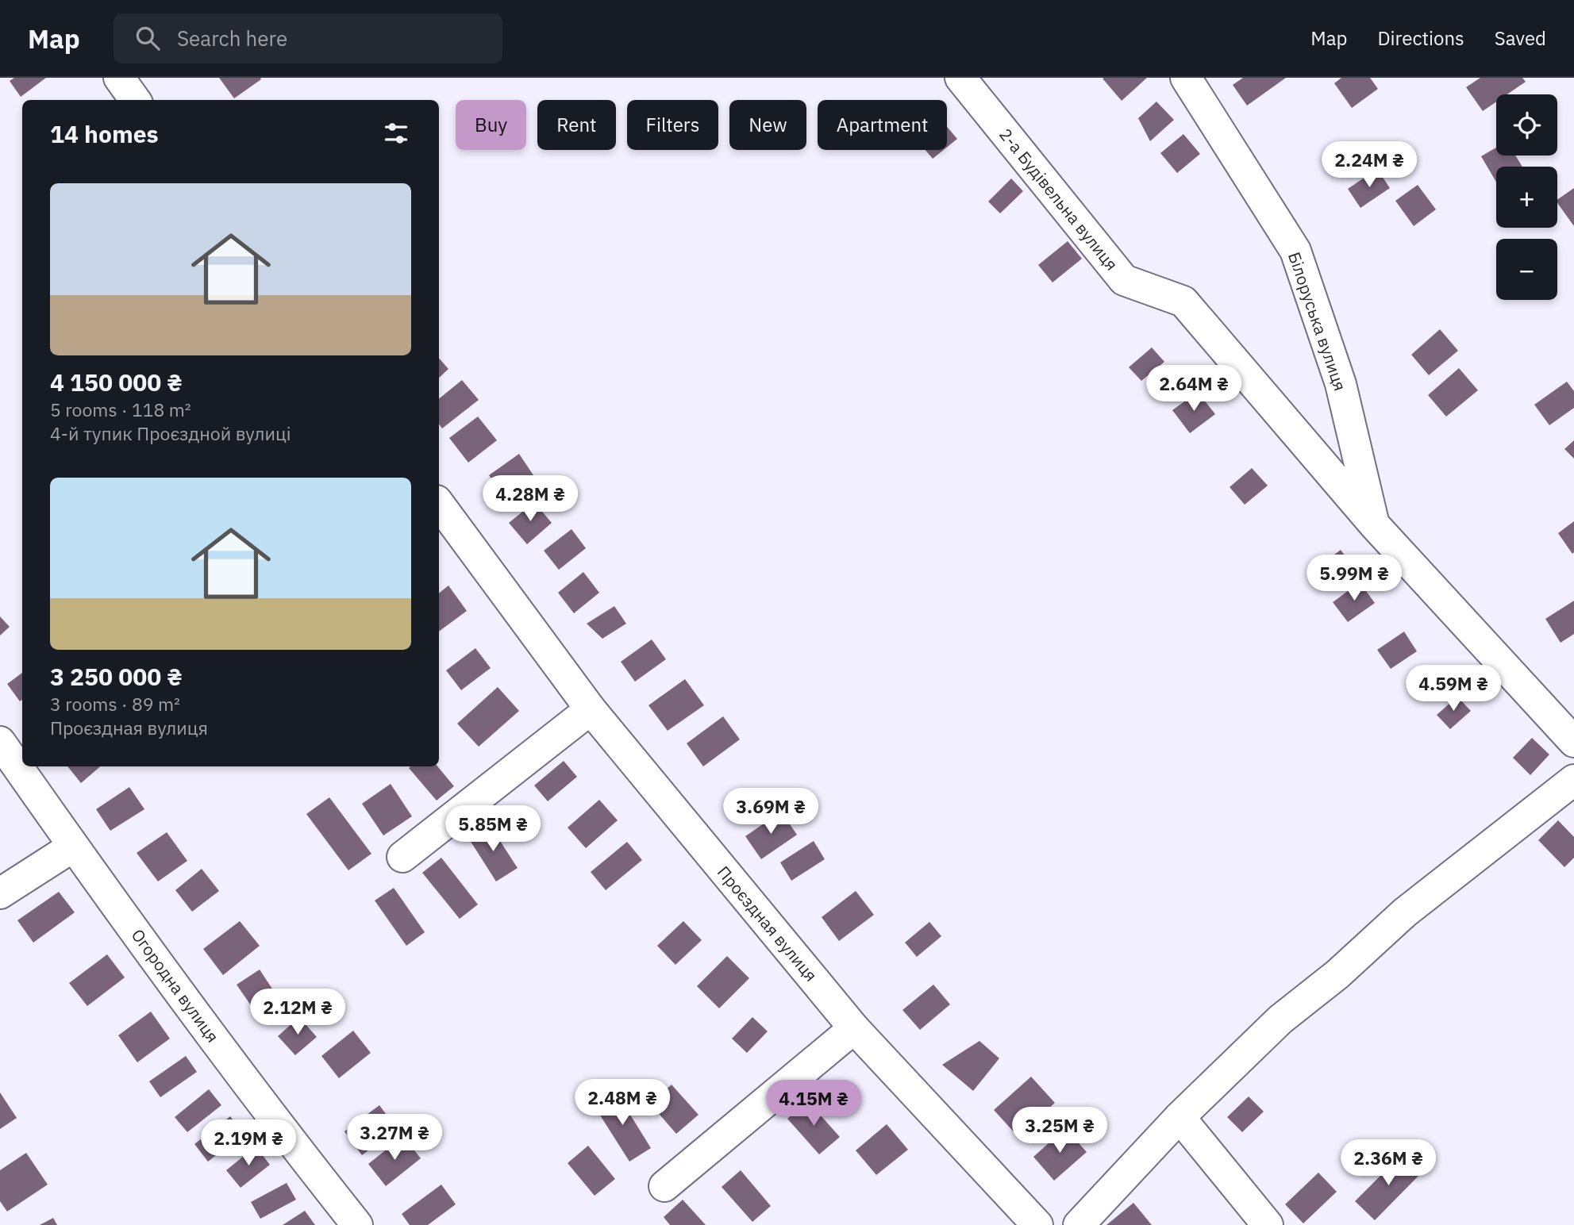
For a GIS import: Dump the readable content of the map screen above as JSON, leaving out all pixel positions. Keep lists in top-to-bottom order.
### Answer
{
  "streets": {
    "street": [
      "2-а Будівельна вулиця",
      "Білоруська вулиця",
      "Проєздная вулиця",
      "Огородна вулиця"
    ]
  },
  "crossings": [
    ["2-а Будівельна вулиця", "Білоруська вулиця"]
  ],
  "page": {
    "header": "Map",
    "search": "Search here",
    "nav": ["Map", "Directions", "Saved"],
    "map_buttons": ["+", "−"],
    "chip": [
      "Buy",
      "Rent",
      "Filters",
      "New",
      "Apartment"
    ],
    "heading": "14 homes",
    "price": [
      "2.24M ₴",
      "2.64M ₴",
      "4.28M ₴",
      "5.99M ₴",
      "4.59M ₴",
      "3.69M ₴",
      "5.85M ₴",
      "2.12M ₴",
      "2.48M ₴",
      "4.15M ₴",
      "3.25M ₴",
      "3.27M ₴",
      "2.19M ₴",
      "2.36M ₴"
    ],
    "list": [
      {
        "name": "4 150 000 ₴",
        "note": "5 rooms · 118 m² · 4-й тупик Проєздной вулиці"
      },
      {
        "name": "3 250 000 ₴",
        "note": "3 rooms · 89 m² · Проєздная вулиця"
      }
    ]
  }
}
